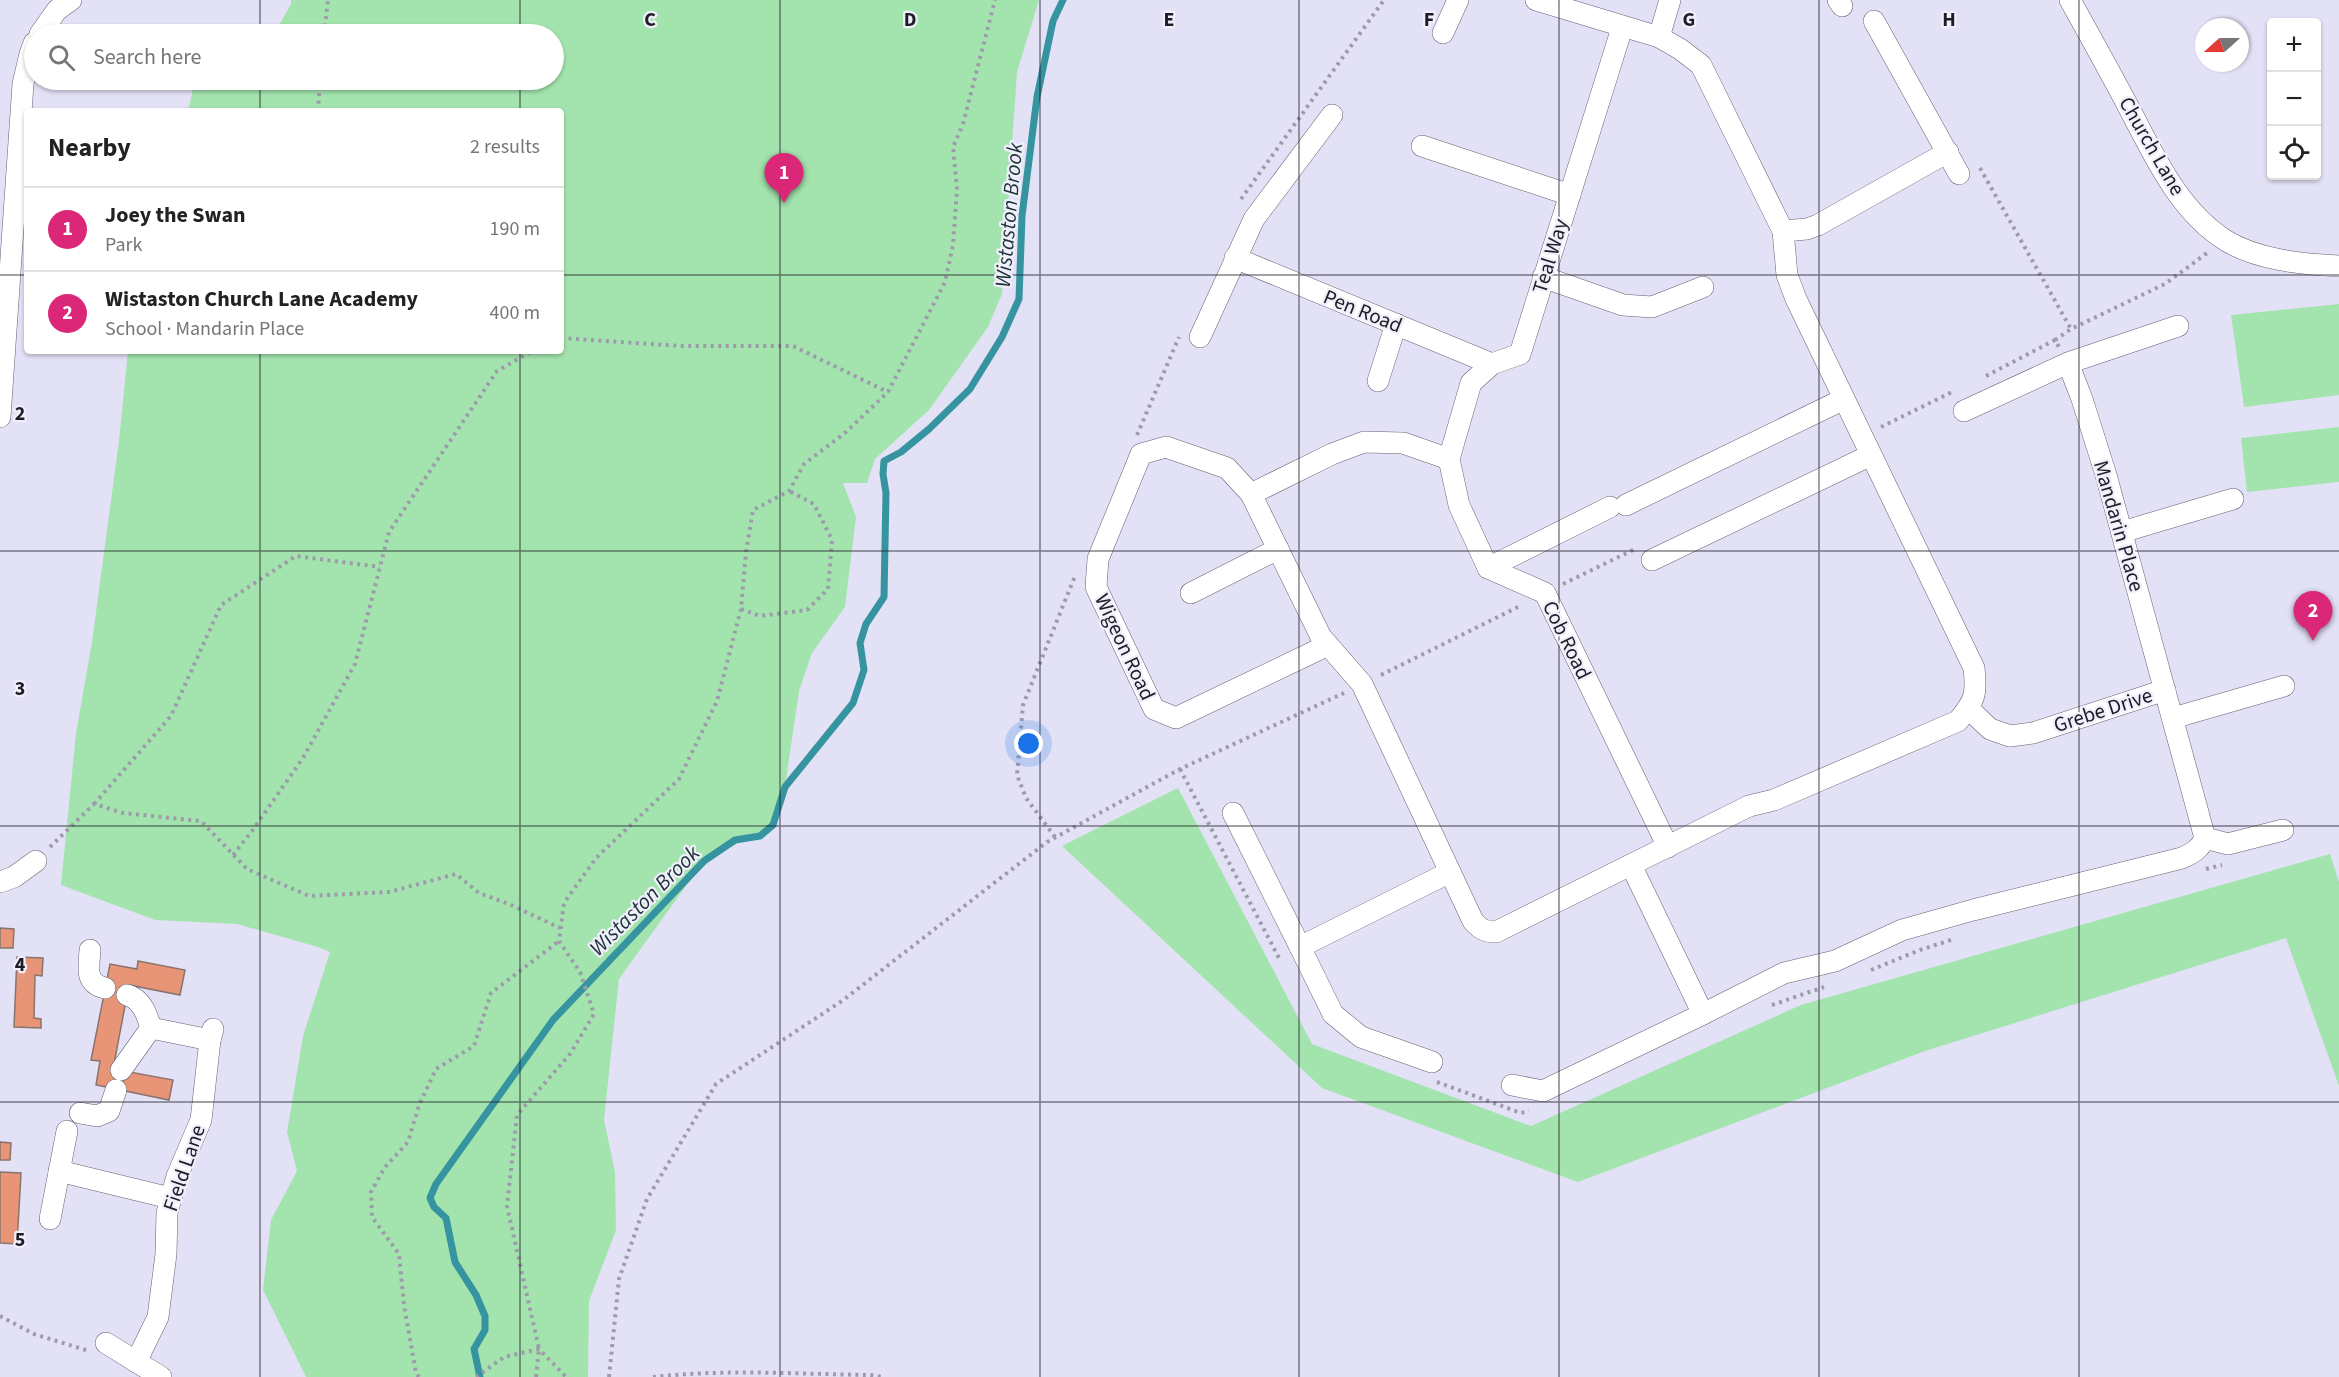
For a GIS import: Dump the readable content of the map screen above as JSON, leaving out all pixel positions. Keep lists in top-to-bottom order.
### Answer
{
  "streets": {
    "street": [
      "Church Lane",
      "Teal Way",
      "Pen Road",
      "Mandarin Place",
      "Cob Road",
      "Wigeon Road",
      "Grebe Drive",
      "Field Lane"
    ]
  },
  "crossings": [
    ["Teal Way", "Pen Road"],
    ["Mandarin Place", "Grebe Drive"]
  ],
  "water": ["Wistaston Brook"],
  "north": "left",
  "page": {
    "map_buttons": ["+", "−"],
    "search": "Search here",
    "heading": ["Nearby", "2 results"],
    "pins": ["1", "2"],
    "list": [
      {
        "mark": "1",
        "name": "Joey the Swan",
        "note": "Park",
        "value": "190 m"
      },
      {
        "mark": "2",
        "name": "Wistaston Church Lane Academy",
        "note": "School · Mandarin Place",
        "value": "400 m"
      }
    ]
  },
  "grid": {
    "columns": [
      "C",
      "D",
      "E",
      "F",
      "G",
      "H"
    ],
    "rows": [
      "2",
      "3",
      "4",
      "5"
    ]
  }
}
